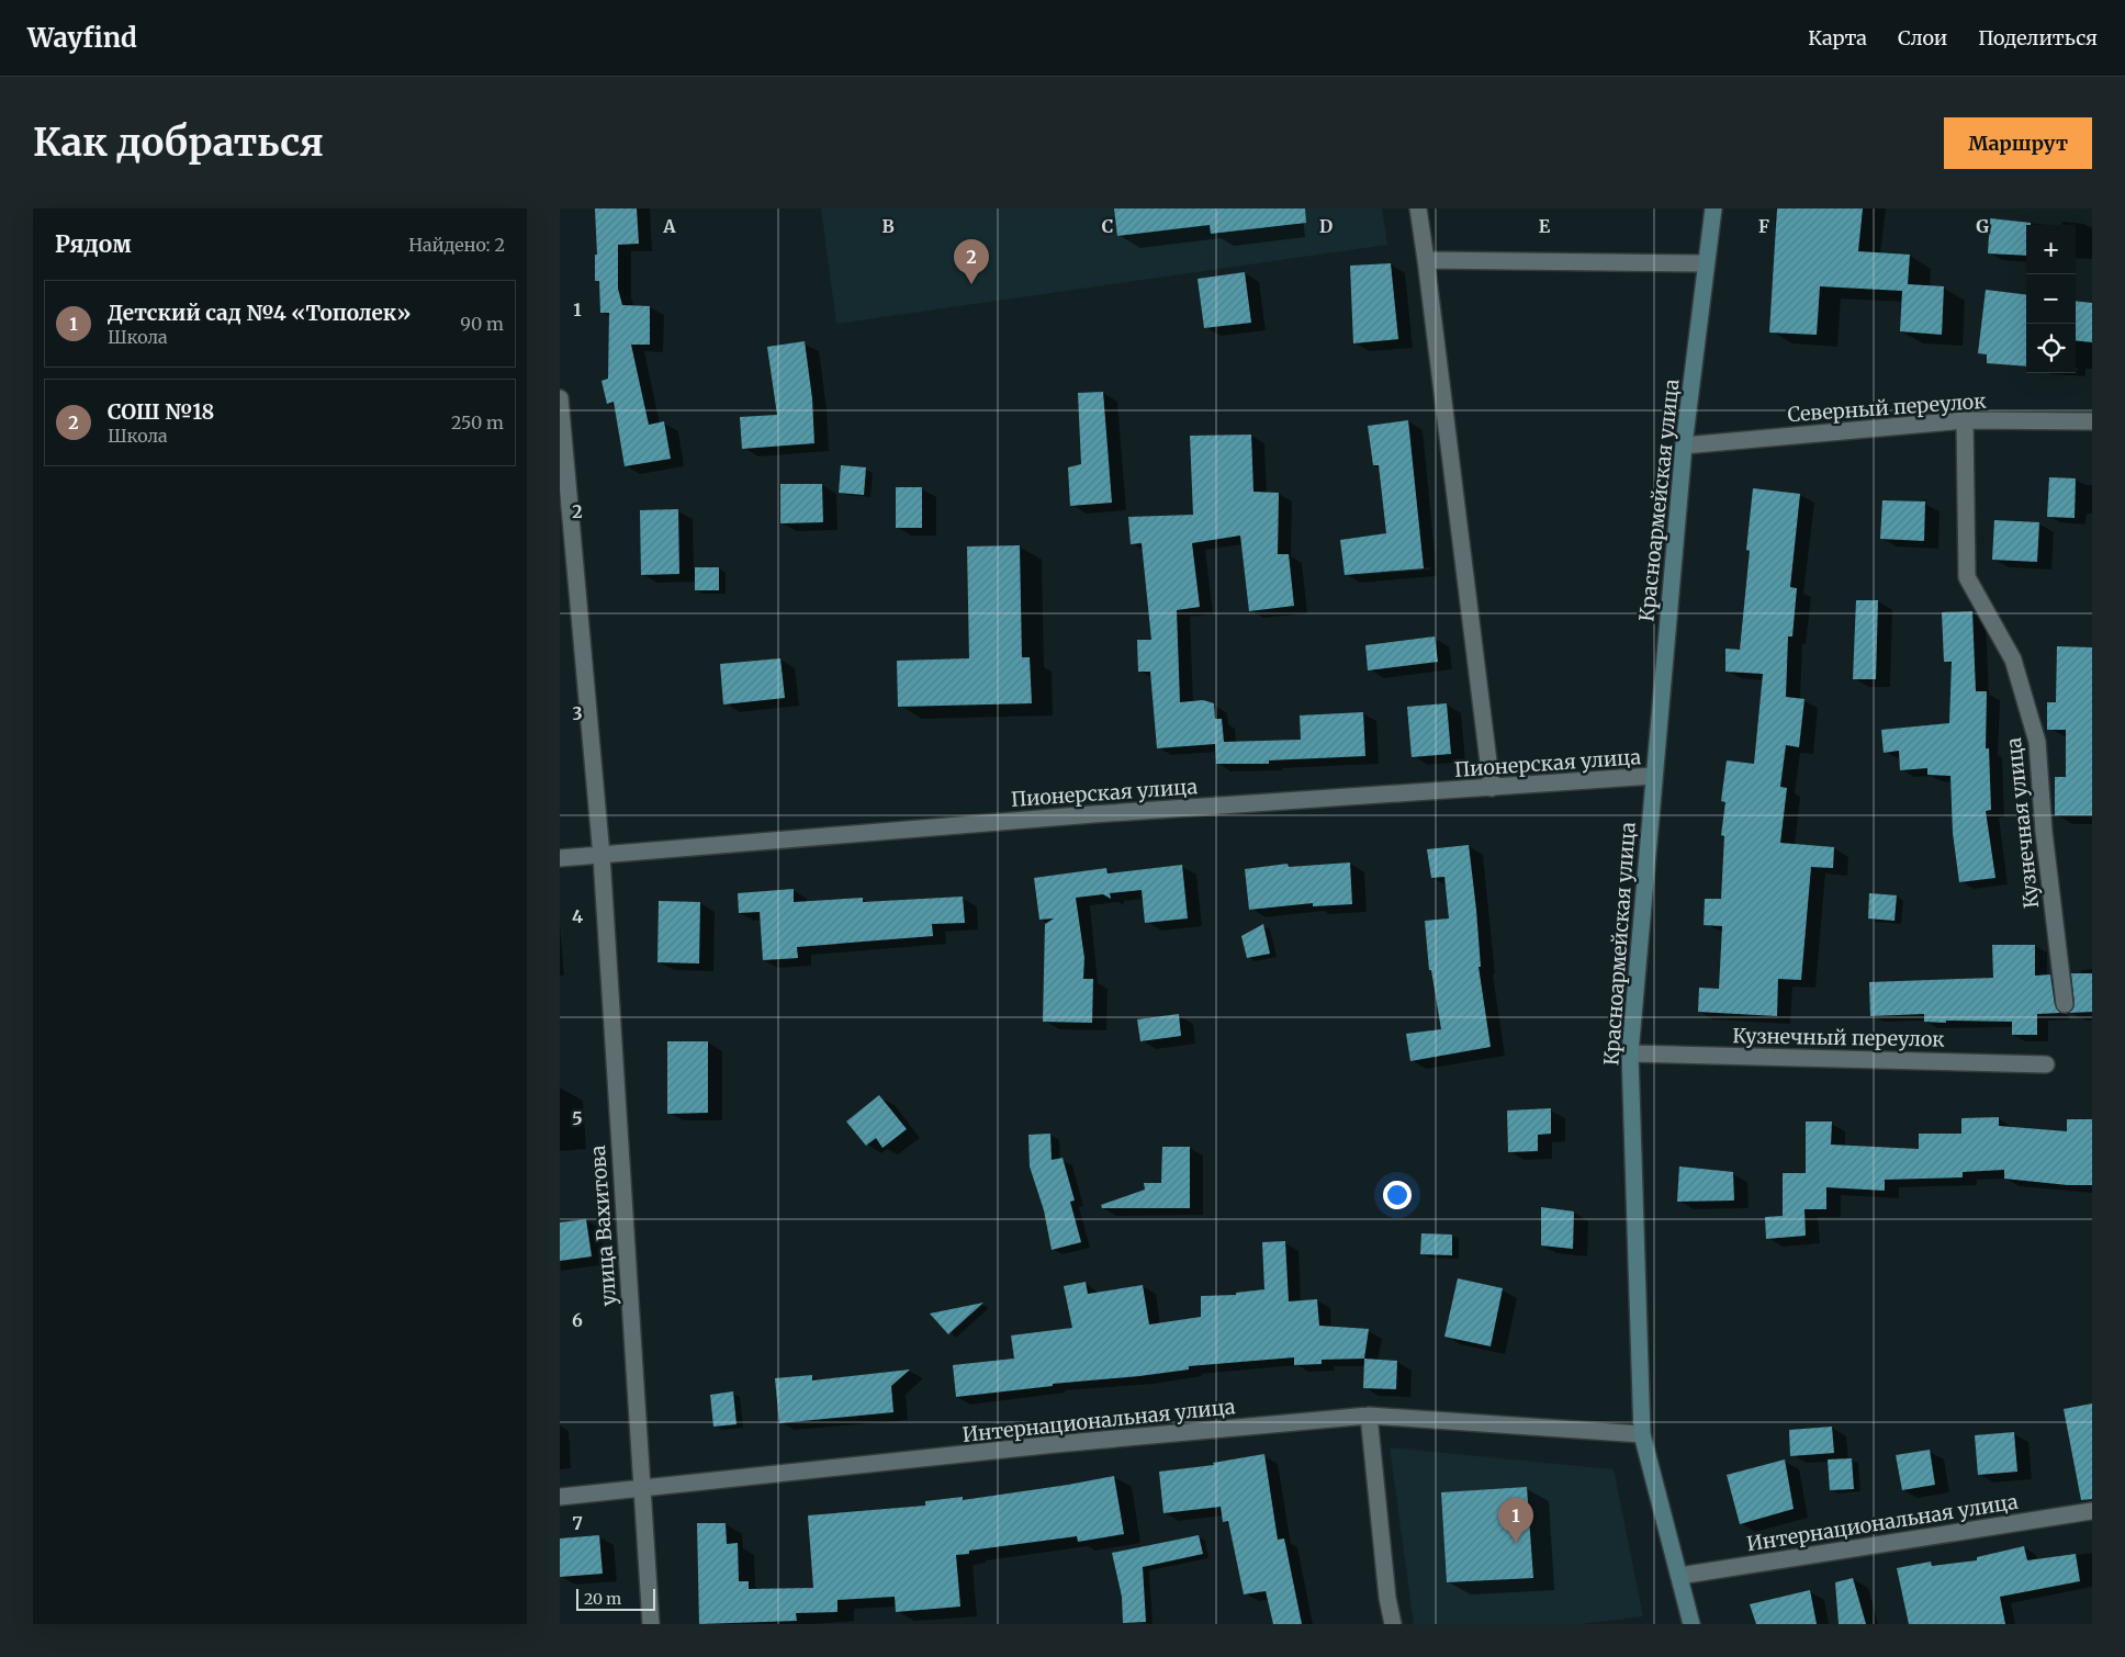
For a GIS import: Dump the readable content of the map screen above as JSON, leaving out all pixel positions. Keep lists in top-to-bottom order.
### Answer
{
  "streets": {
    "main road": ["Красноармейская улица"],
    "street": [
      "Северный переулок",
      "Пионерская улица",
      "Кузнечная улица",
      "Кузнечный переулок",
      "улица Вахитова",
      "Интернациональная улица"
    ]
  },
  "crossings": [
    ["Северный переулок", "Красноармейская улица"],
    ["Северный переулок", "Кузнечная улица"],
    ["Красноармейская улица", "Пионерская улица"],
    ["Красноармейская улица", "Кузнечный переулок"],
    ["Красноармейская улица", "Интернациональная улица"],
    ["Пионерская улица", "улица Вахитова"],
    ["улица Вахитова", "Интернациональная улица"]
  ],
  "scale_bar": "20 m",
  "page": {
    "header": "Wayfind",
    "nav": ["Карта", "Слои", "Поделиться"],
    "buttons": "Маршрут",
    "title": "Как добраться",
    "heading": ["Рядом", "Найдено: 2"],
    "map_buttons": ["+", "−"],
    "pins": ["2", "1"],
    "list": [
      {
        "mark": "1",
        "name": "Детский сад №4 «Тополек»",
        "note": "Школа",
        "value": "90 m"
      },
      {
        "mark": "2",
        "name": "СОШ №18",
        "note": "Школа",
        "value": "250 m"
      }
    ],
    "scale": "20 m"
  },
  "grid": {
    "columns": [
      "A",
      "B",
      "C",
      "D",
      "E",
      "F",
      "G"
    ],
    "rows": [
      "1",
      "2",
      "3",
      "4",
      "5",
      "6",
      "7"
    ]
  }
}
